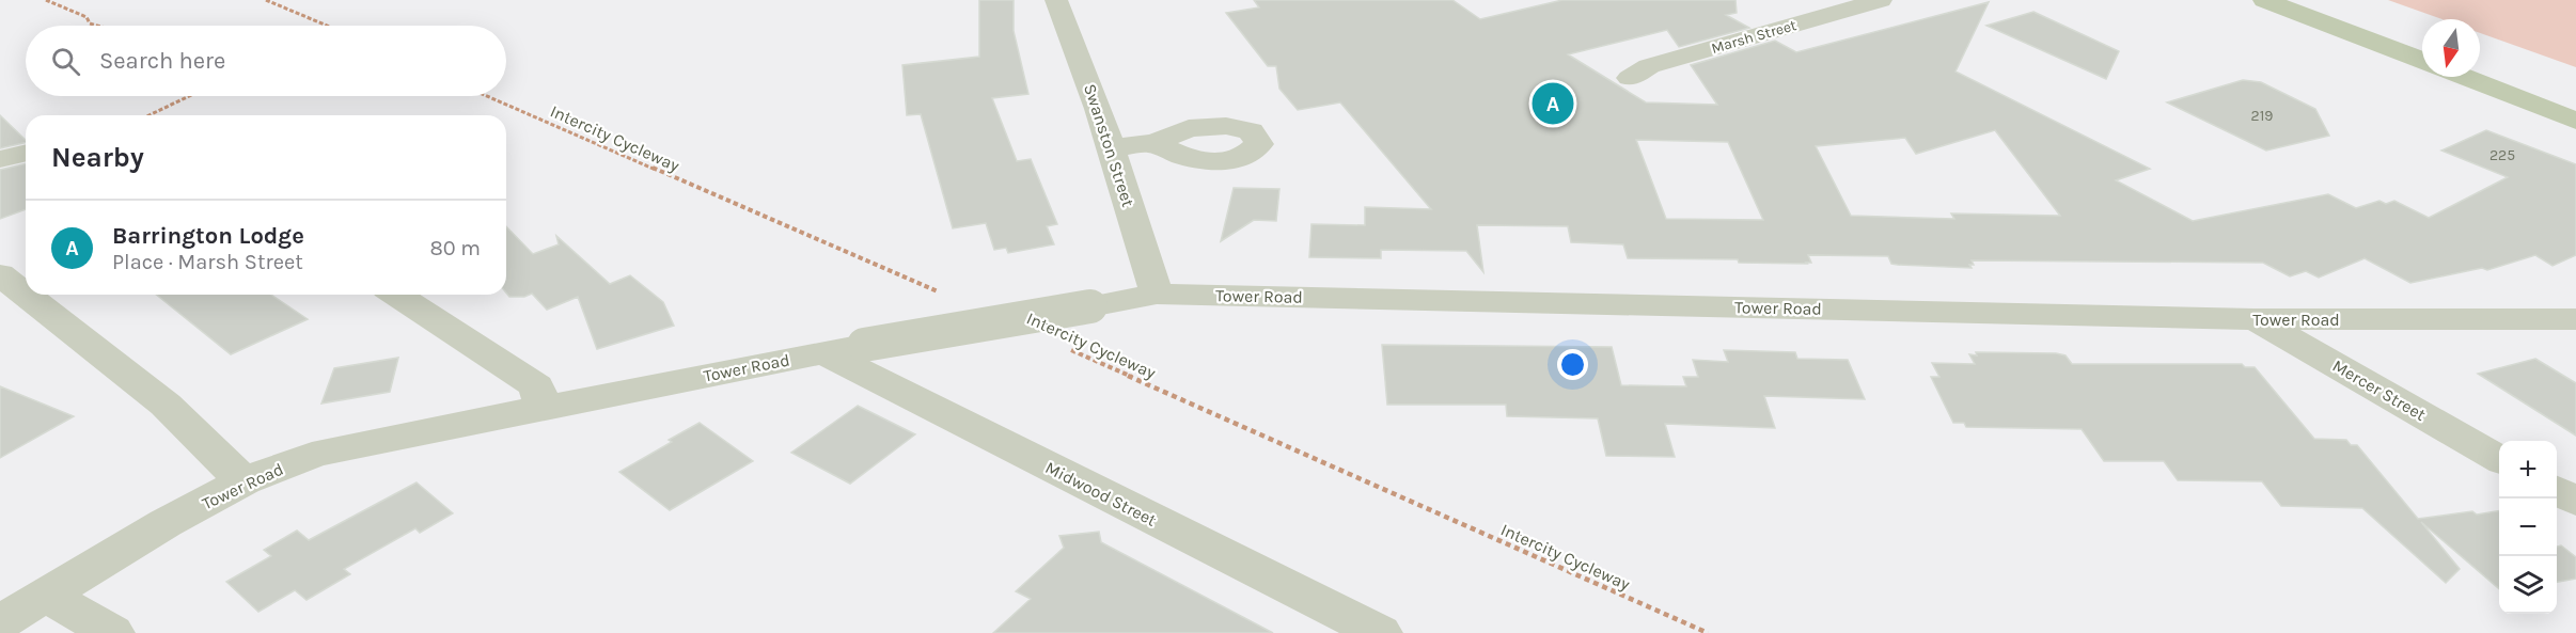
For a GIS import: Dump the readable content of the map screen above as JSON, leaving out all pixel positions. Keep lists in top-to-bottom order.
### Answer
{
  "streets": {
    "street": [
      "Marsh Street",
      "Swanston Street",
      "Tower Road",
      "Mercer Street",
      "Midwood Street"
    ],
    "path": ["Intercity Cycleway"]
  },
  "crossings": [
    ["Swanston Street", "Tower Road"],
    ["Tower Road", "Mercer Street"],
    ["Tower Road", "Midwood Street"]
  ],
  "house_numbers": ["219", "225"],
  "north": "bottom",
  "page": {
    "search": "Search here",
    "pins": "A",
    "heading": "Nearby",
    "list": [
      {
        "mark": "A",
        "name": "Barrington Lodge",
        "note": "Place · Marsh Street",
        "value": "80 m"
      }
    ],
    "map_buttons": ["+", "−"]
  }
}
